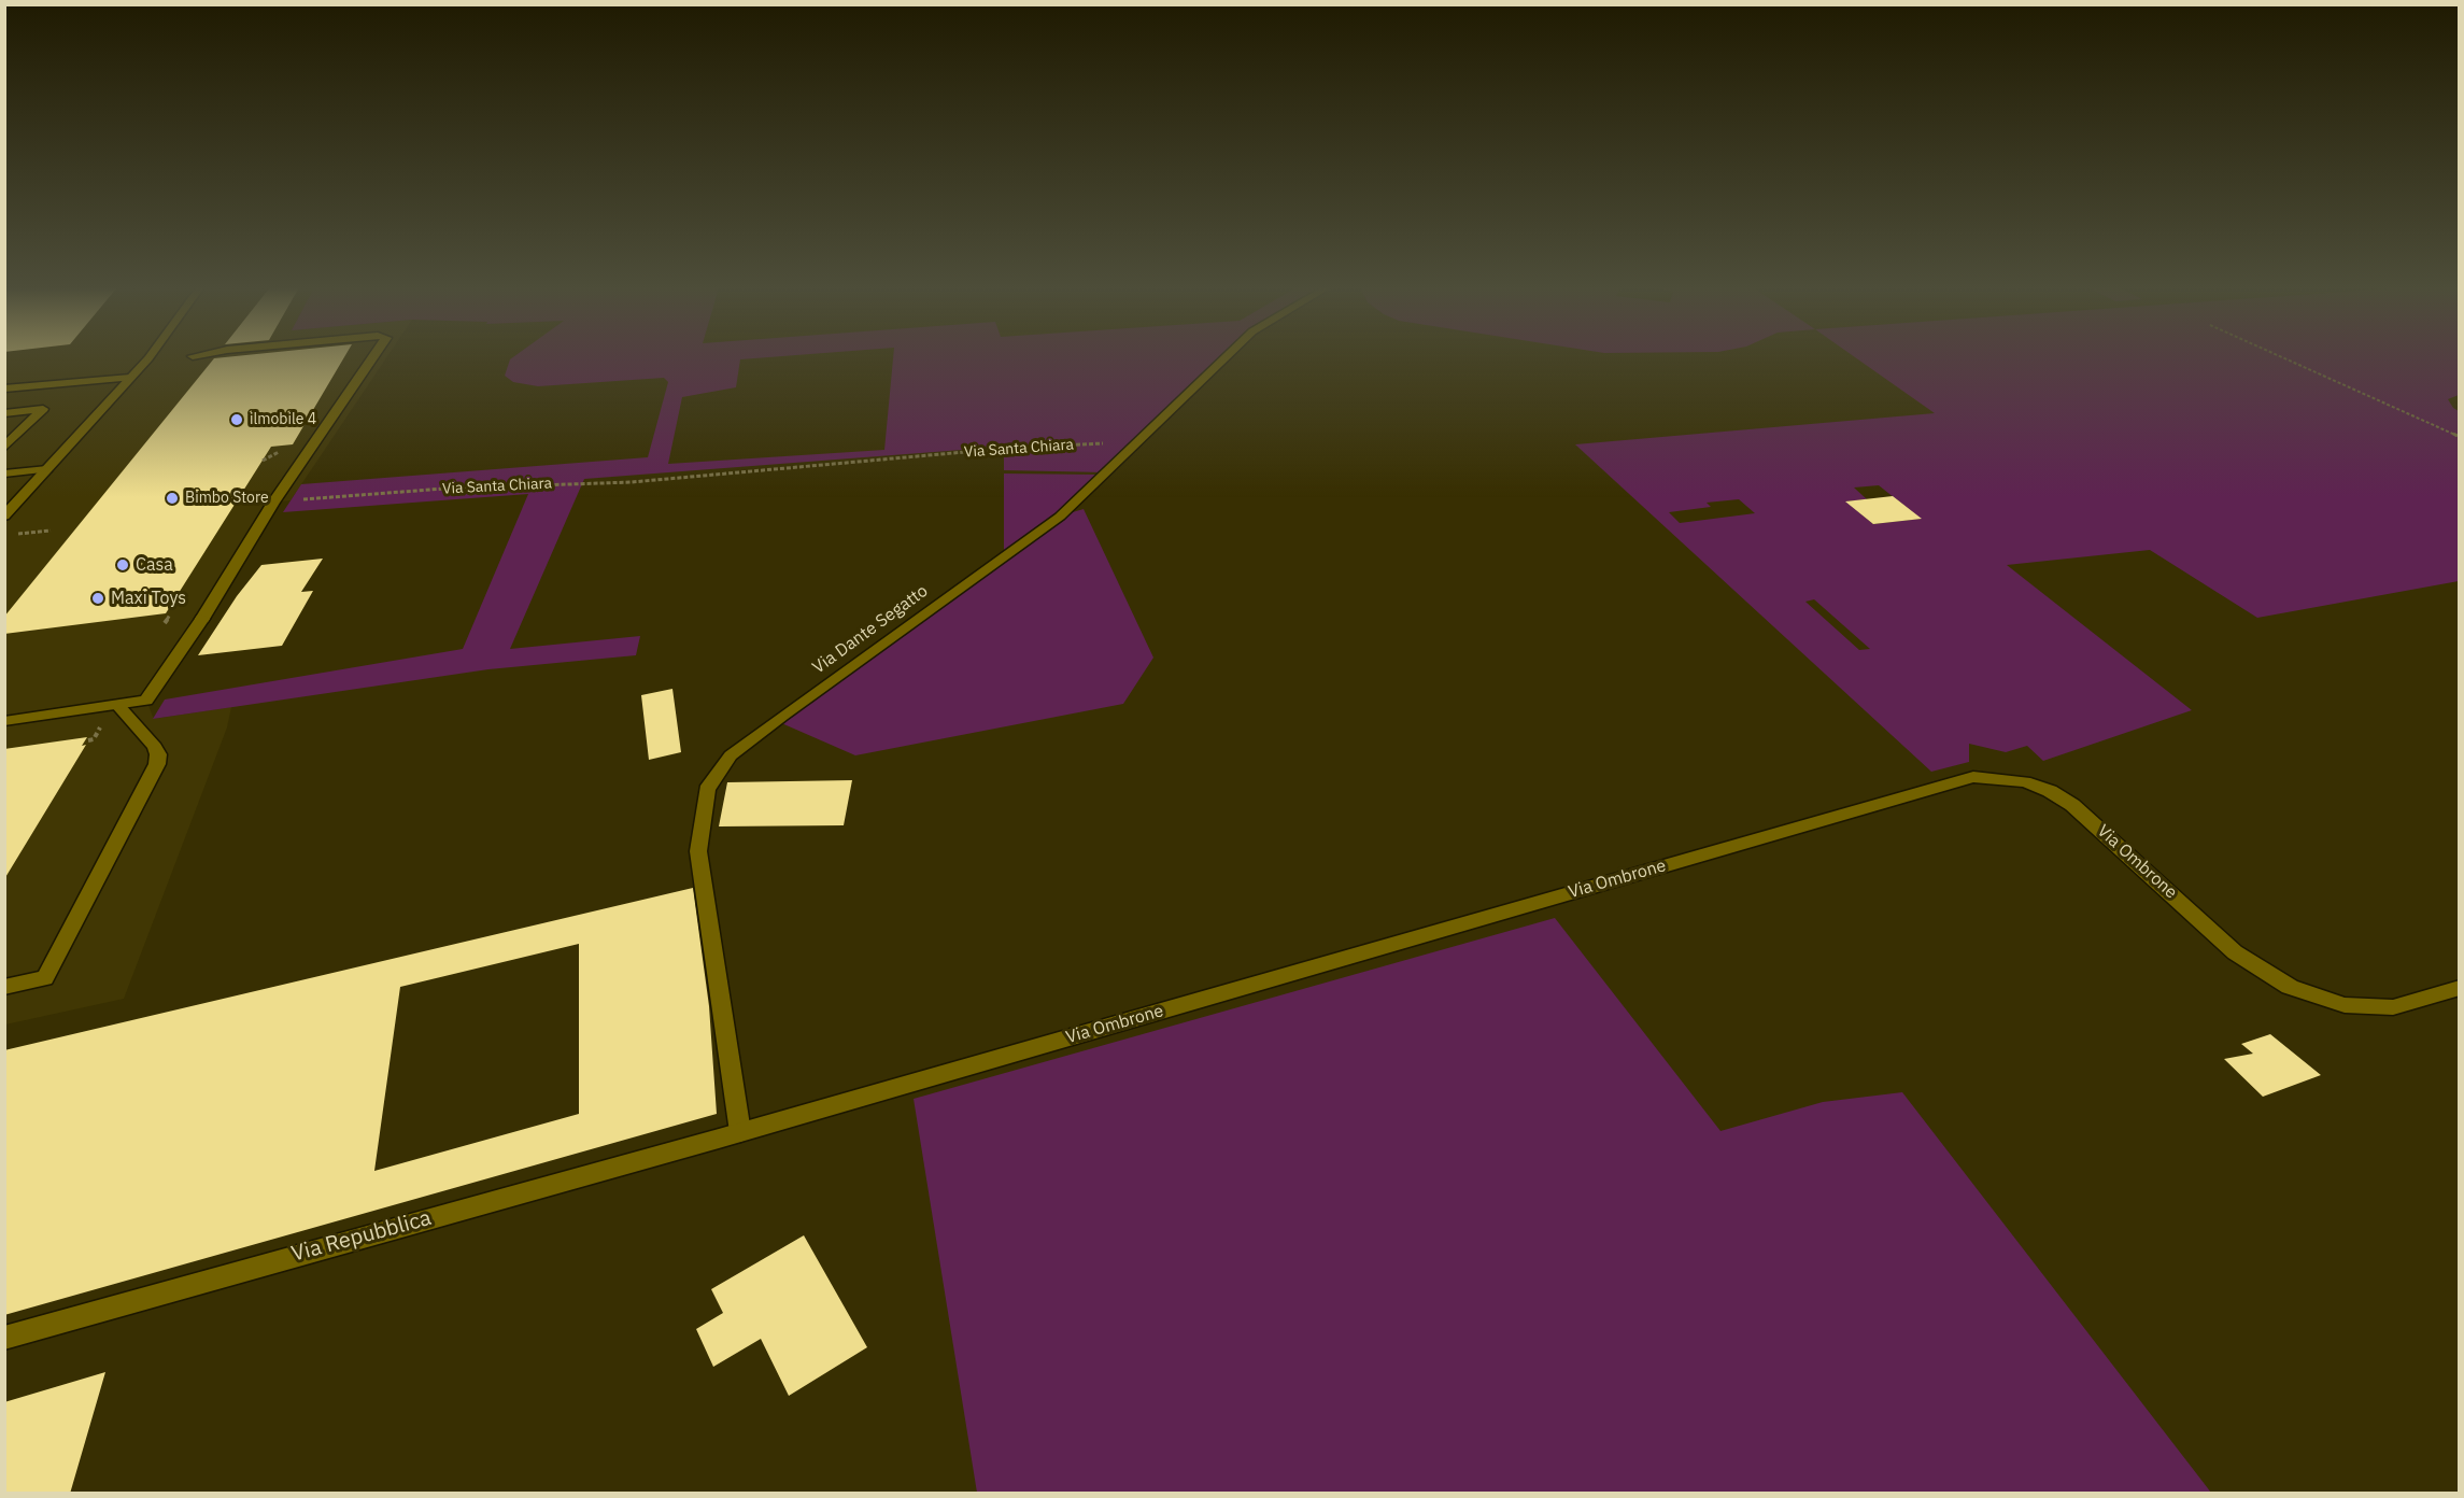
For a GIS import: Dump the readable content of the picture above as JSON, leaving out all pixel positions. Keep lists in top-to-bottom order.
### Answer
{
  "streets": {
    "street": ["Via Dante Segatto", "Via Ombrone", "Via Repubblica"],
    "path": ["Via Santa Chiara"]
  },
  "crossings": [
    ["Via Dante Segatto", "Via Ombrone"],
    ["Via Dante Segatto", "Via Repubblica"],
    ["Via Ombrone", "Via Repubblica"]
  ],
  "places": [
    "ilmobile 4",
    "Bimbo Store",
    "Casa",
    "Maxi Toys"
  ]
}
